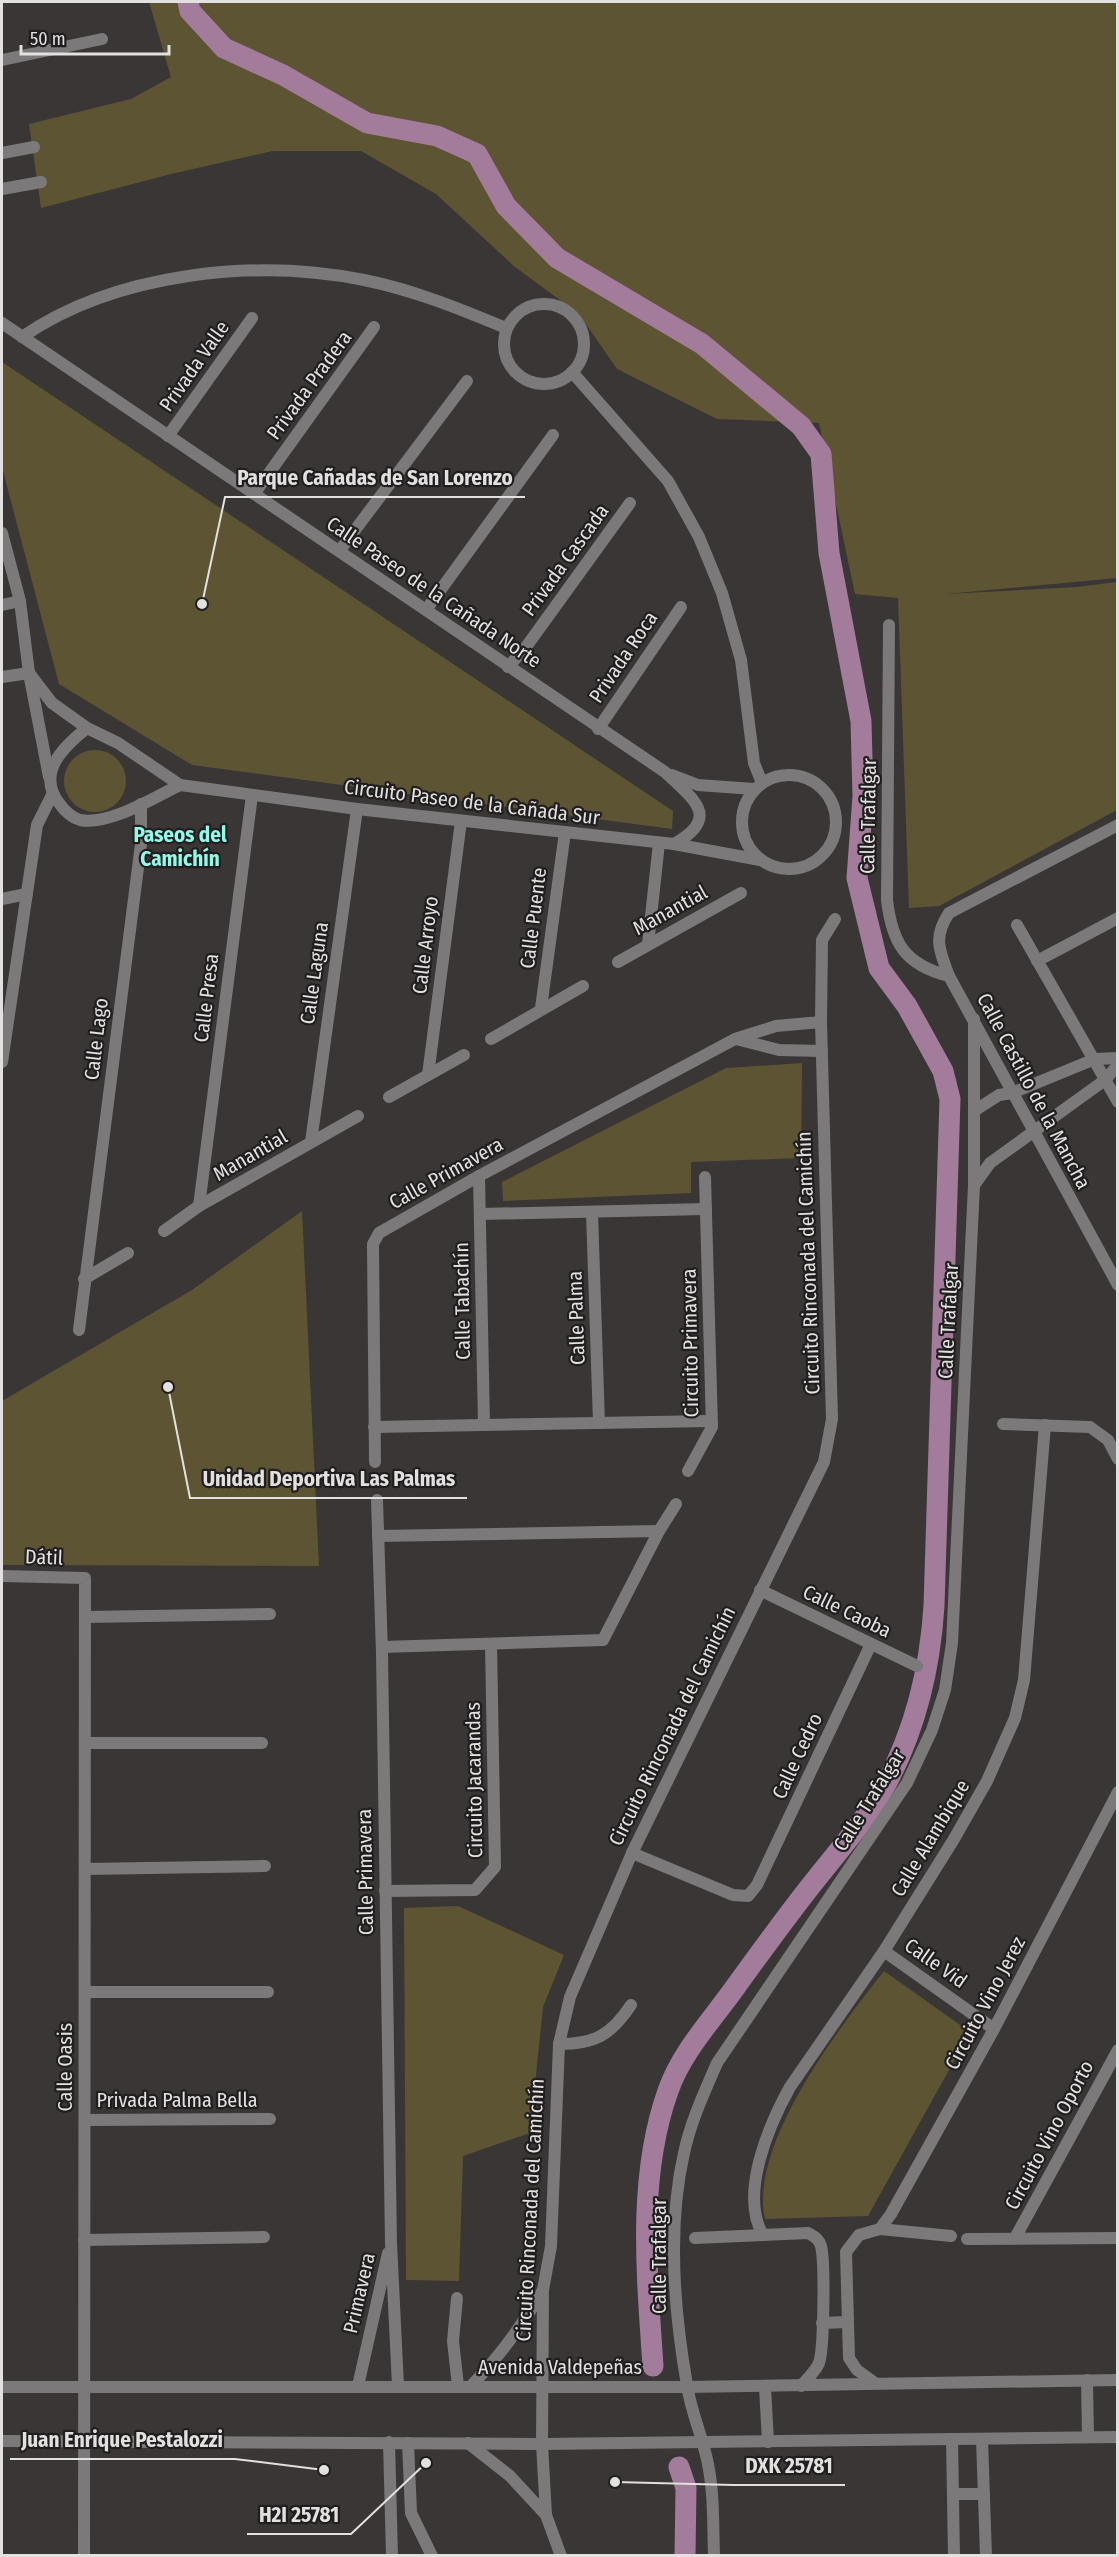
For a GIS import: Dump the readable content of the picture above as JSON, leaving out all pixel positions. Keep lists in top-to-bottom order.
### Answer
{
  "streets": {
    "street": [
      "Privada Valle",
      "Privada Pradera",
      "Privada Cascada",
      "Calle Paseo de la Cañada Norte",
      "Privada Roca",
      "Circuito Paseo de la Cañada Sur",
      "Calle Trafalgar",
      "Manantial",
      "Calle Puente",
      "Calle Arroyo",
      "Calle Laguna",
      "Calle Presa",
      "Calle Lago",
      "Calle Castillo de la Mancha",
      "Calle Primavera",
      "Circuito Rinconada del Camichín",
      "Calle Tabachín",
      "Calle Palma",
      "Circuito Primavera",
      "Dátil",
      "Calle Caoba",
      "Calle Cedro",
      "Circuito Jacarandas",
      "Calle Alambique",
      "Calle Vid",
      "Circuito Vino Jerez",
      "Calle Oasis",
      "Privada Palma Bella",
      "Circuito Vino Oporto",
      "Primavera",
      "Avenida Valdepeñas"
    ]
  },
  "crossings": [
    ["Privada Valle", "Calle Paseo de la Cañada Norte"],
    ["Privada Pradera", "Calle Paseo de la Cañada Norte"],
    ["Privada Cascada", "Calle Paseo de la Cañada Norte"],
    ["Calle Paseo de la Cañada Norte", "Privada Roca"],
    ["Calle Paseo de la Cañada Norte", "Circuito Paseo de la Cañada Sur"],
    ["Circuito Paseo de la Cañada Sur", "Calle Puente"],
    ["Circuito Paseo de la Cañada Sur", "Calle Arroyo"],
    ["Circuito Paseo de la Cañada Sur", "Calle Laguna"],
    ["Circuito Paseo de la Cañada Sur", "Calle Presa"],
    ["Calle Trafalgar", "Calle Castillo de la Mancha"],
    ["Calle Trafalgar", "Avenida Valdepeñas"],
    ["Manantial", "Calle Laguna"],
    ["Manantial", "Calle Presa"],
    ["Calle Primavera", "Circuito Rinconada del Camichín"],
    ["Calle Primavera", "Calle Tabachín"],
    ["Calle Primavera", "Circuito Jacarandas"],
    ["Calle Primavera", "Primavera"],
    ["Circuito Rinconada del Camichín", "Calle Caoba"],
    ["Circuito Rinconada del Camichín", "Calle Cedro"],
    ["Circuito Rinconada del Camichín", "Avenida Valdepeñas"],
    ["Dátil", "Calle Oasis"],
    ["Calle Caoba", "Calle Cedro"],
    ["Calle Alambique", "Calle Vid"],
    ["Calle Vid", "Circuito Vino Jerez"],
    ["Calle Oasis", "Privada Palma Bella"],
    ["Calle Oasis", "Avenida Valdepeñas"],
    ["Primavera", "Avenida Valdepeñas"]
  ],
  "districts": ["Paseos del Camichín"],
  "places": [
    "Parque Cañadas de San Lorenzo",
    "Unidad Deportiva Las Palmas",
    "H2I 25781",
    "Juan Enrique Pestalozzi",
    "DXK 25781"
  ],
  "scale_bar": "50 m"
}
